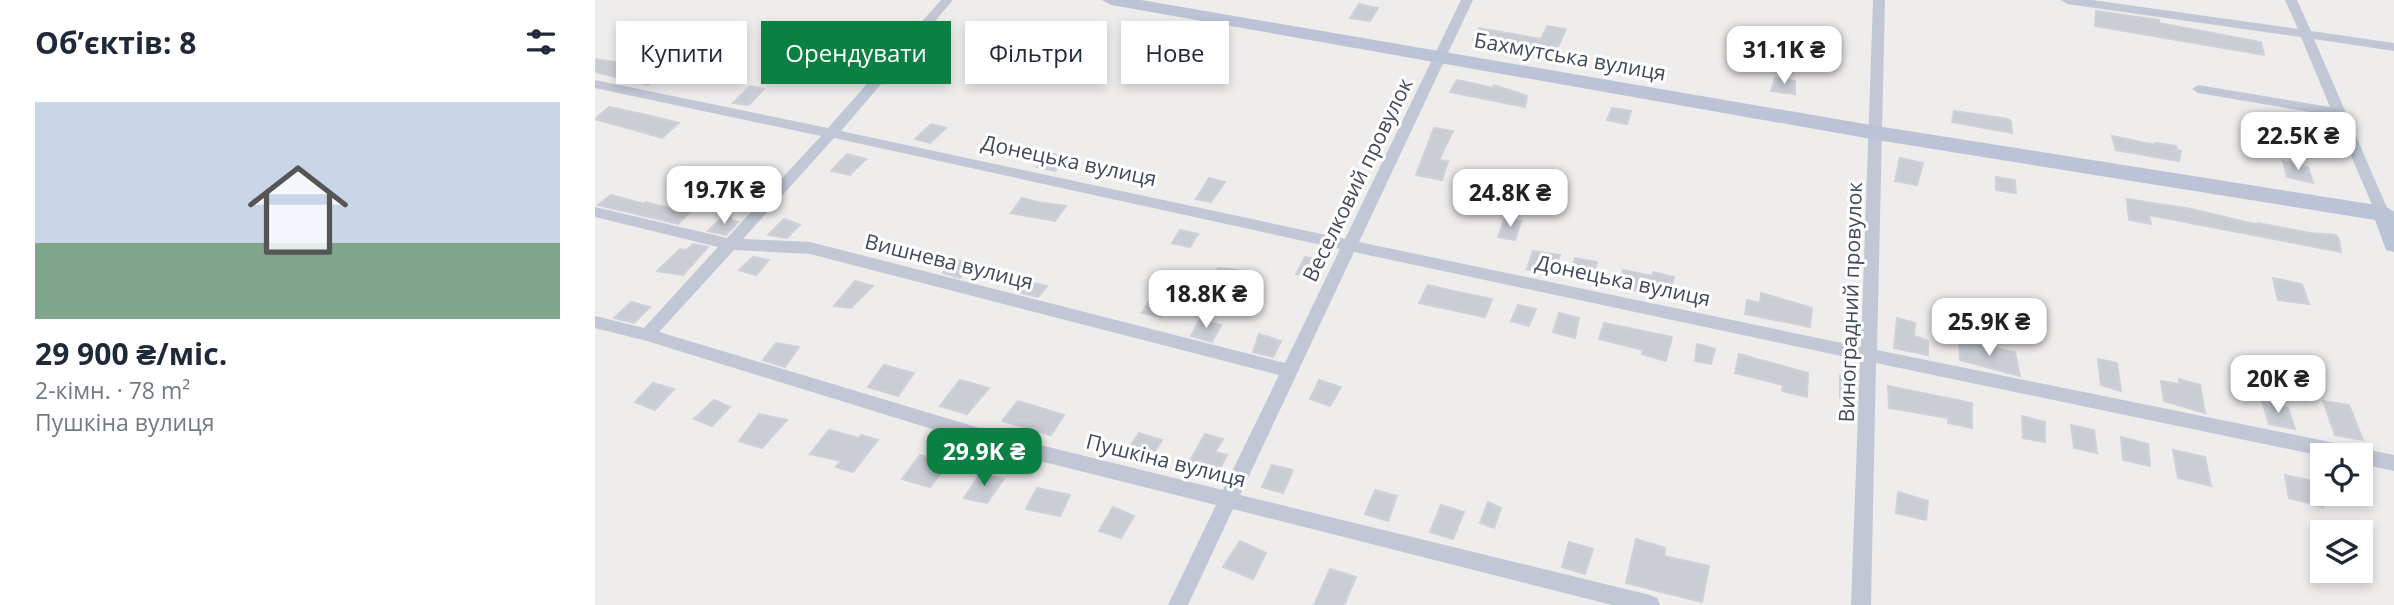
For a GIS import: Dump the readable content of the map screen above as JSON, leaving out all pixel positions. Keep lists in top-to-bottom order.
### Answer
{
  "streets": {
    "street": [
      "Бахмутська вулиця",
      "Донецька вулиця",
      "Веселковий провулок",
      "Вишнева вулиця",
      "Виноградний провулок",
      "Пушкіна вулиця"
    ]
  },
  "crossings": [
    ["Бахмутська вулиця", "Веселковий провулок"],
    ["Бахмутська вулиця", "Виноградний провулок"],
    ["Донецька вулиця", "Веселковий провулок"],
    ["Донецька вулиця", "Виноградний провулок"],
    ["Веселковий провулок", "Вишнева вулиця"],
    ["Веселковий провулок", "Пушкіна вулиця"]
  ],
  "page": {
    "heading": "Об’єктів: 8",
    "chip": [
      "Купити",
      "Орендувати",
      "Фільтри",
      "Нове"
    ],
    "price": [
      "31.1K ₴",
      "22.5K ₴",
      "19.7K ₴",
      "24.8K ₴",
      "18.8K ₴",
      "25.9K ₴",
      "20K ₴",
      "29.9K ₴"
    ],
    "list": [
      {
        "name": "29 900 ₴/міс.",
        "note": "2-кімн. · 78 m² · Пушкіна вулиця"
      }
    ]
  }
}
